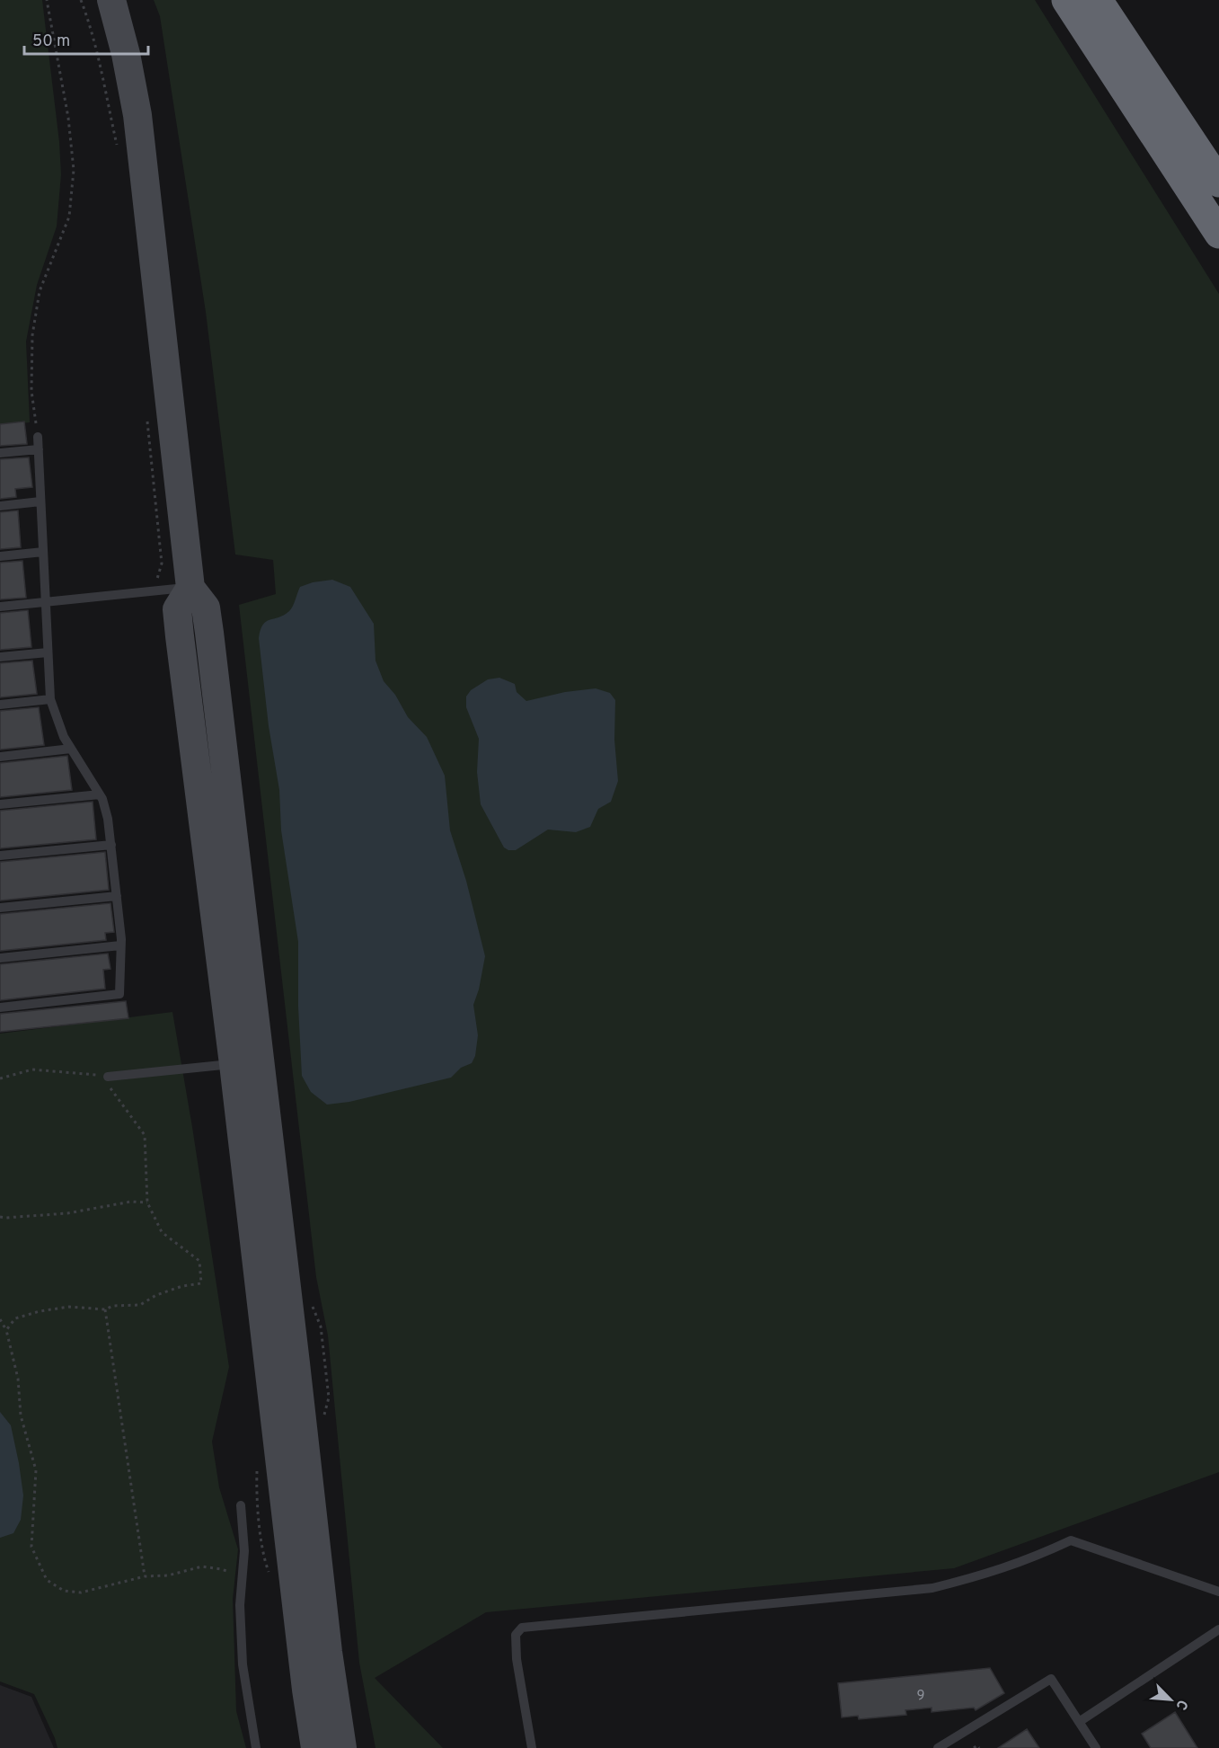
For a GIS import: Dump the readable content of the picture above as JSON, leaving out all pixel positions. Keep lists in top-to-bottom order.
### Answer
{
  "house_numbers": ["9"],
  "scale_bar": "50 m",
  "north": "bottom right"
}
